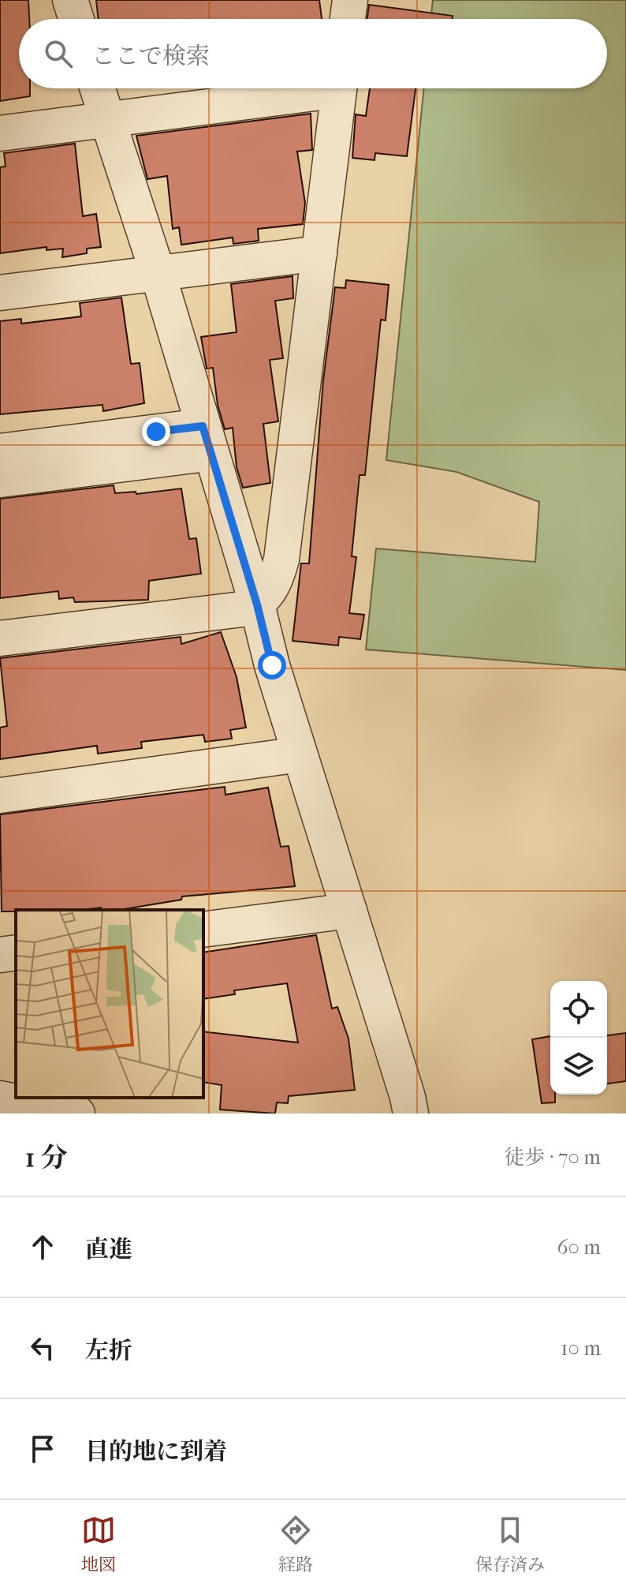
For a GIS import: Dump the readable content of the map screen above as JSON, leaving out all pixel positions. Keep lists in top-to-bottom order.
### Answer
{
  "page": {
    "search": "ここで検索",
    "heading": ["1 分", "徒歩 · 70 m"],
    "list": [
      ["直進", "60 m"],
      ["左折", "10 m"],
      "目的地に到着"
    ],
    "nav": ["地図", "経路", "保存済み"]
  }
}
